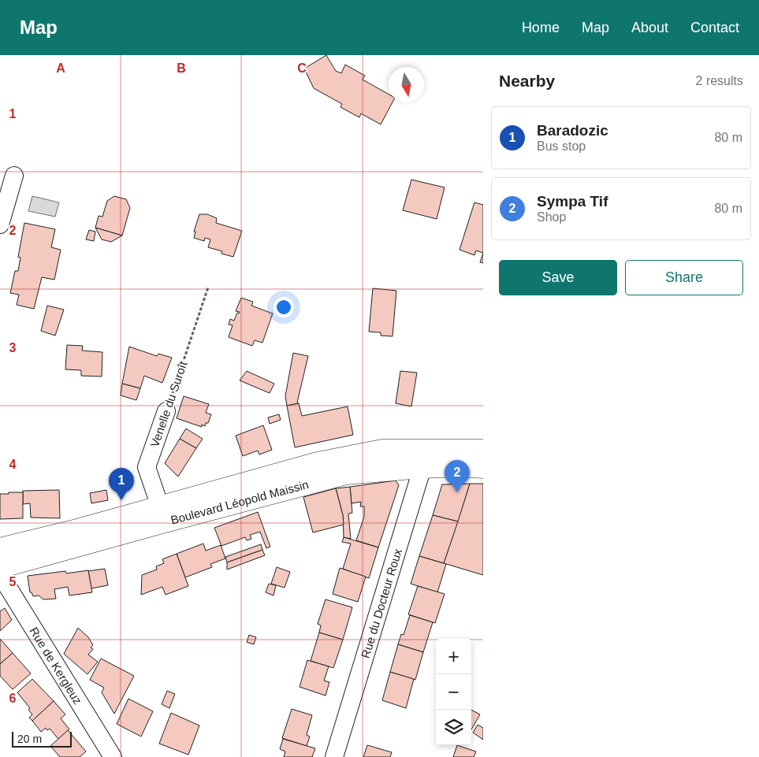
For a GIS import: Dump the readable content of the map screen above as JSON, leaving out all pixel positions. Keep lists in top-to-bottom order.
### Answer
{
  "streets": {
    "street": [
      "Venelle du Suroît",
      "Boulevard Léopold Maissin",
      "Rue du Docteur Roux",
      "Rue de Kergleuz"
    ]
  },
  "crossings": [
    ["Venelle du Suroît", "Boulevard Léopold Maissin"],
    ["Boulevard Léopold Maissin", "Rue du Docteur Roux"]
  ],
  "scale_bar": "20 m",
  "north": "bottom",
  "page": {
    "header": "Map",
    "nav": [
      "Home",
      "Map",
      "About",
      "Contact"
    ],
    "heading": ["Nearby", "2 results"],
    "list": [
      {
        "mark": "1",
        "name": "Baradozic",
        "note": "Bus stop",
        "value": "80 m"
      },
      {
        "mark": "2",
        "name": "Sympa Tif",
        "note": "Shop",
        "value": "80 m"
      }
    ],
    "buttons": ["Save", "Share"],
    "pins": ["2", "1"],
    "map_buttons": ["+", "−"],
    "scale": "20 m"
  },
  "grid": {
    "columns": ["A", "B", "C"],
    "rows": [
      "1",
      "2",
      "3",
      "4",
      "5",
      "6"
    ]
  }
}
